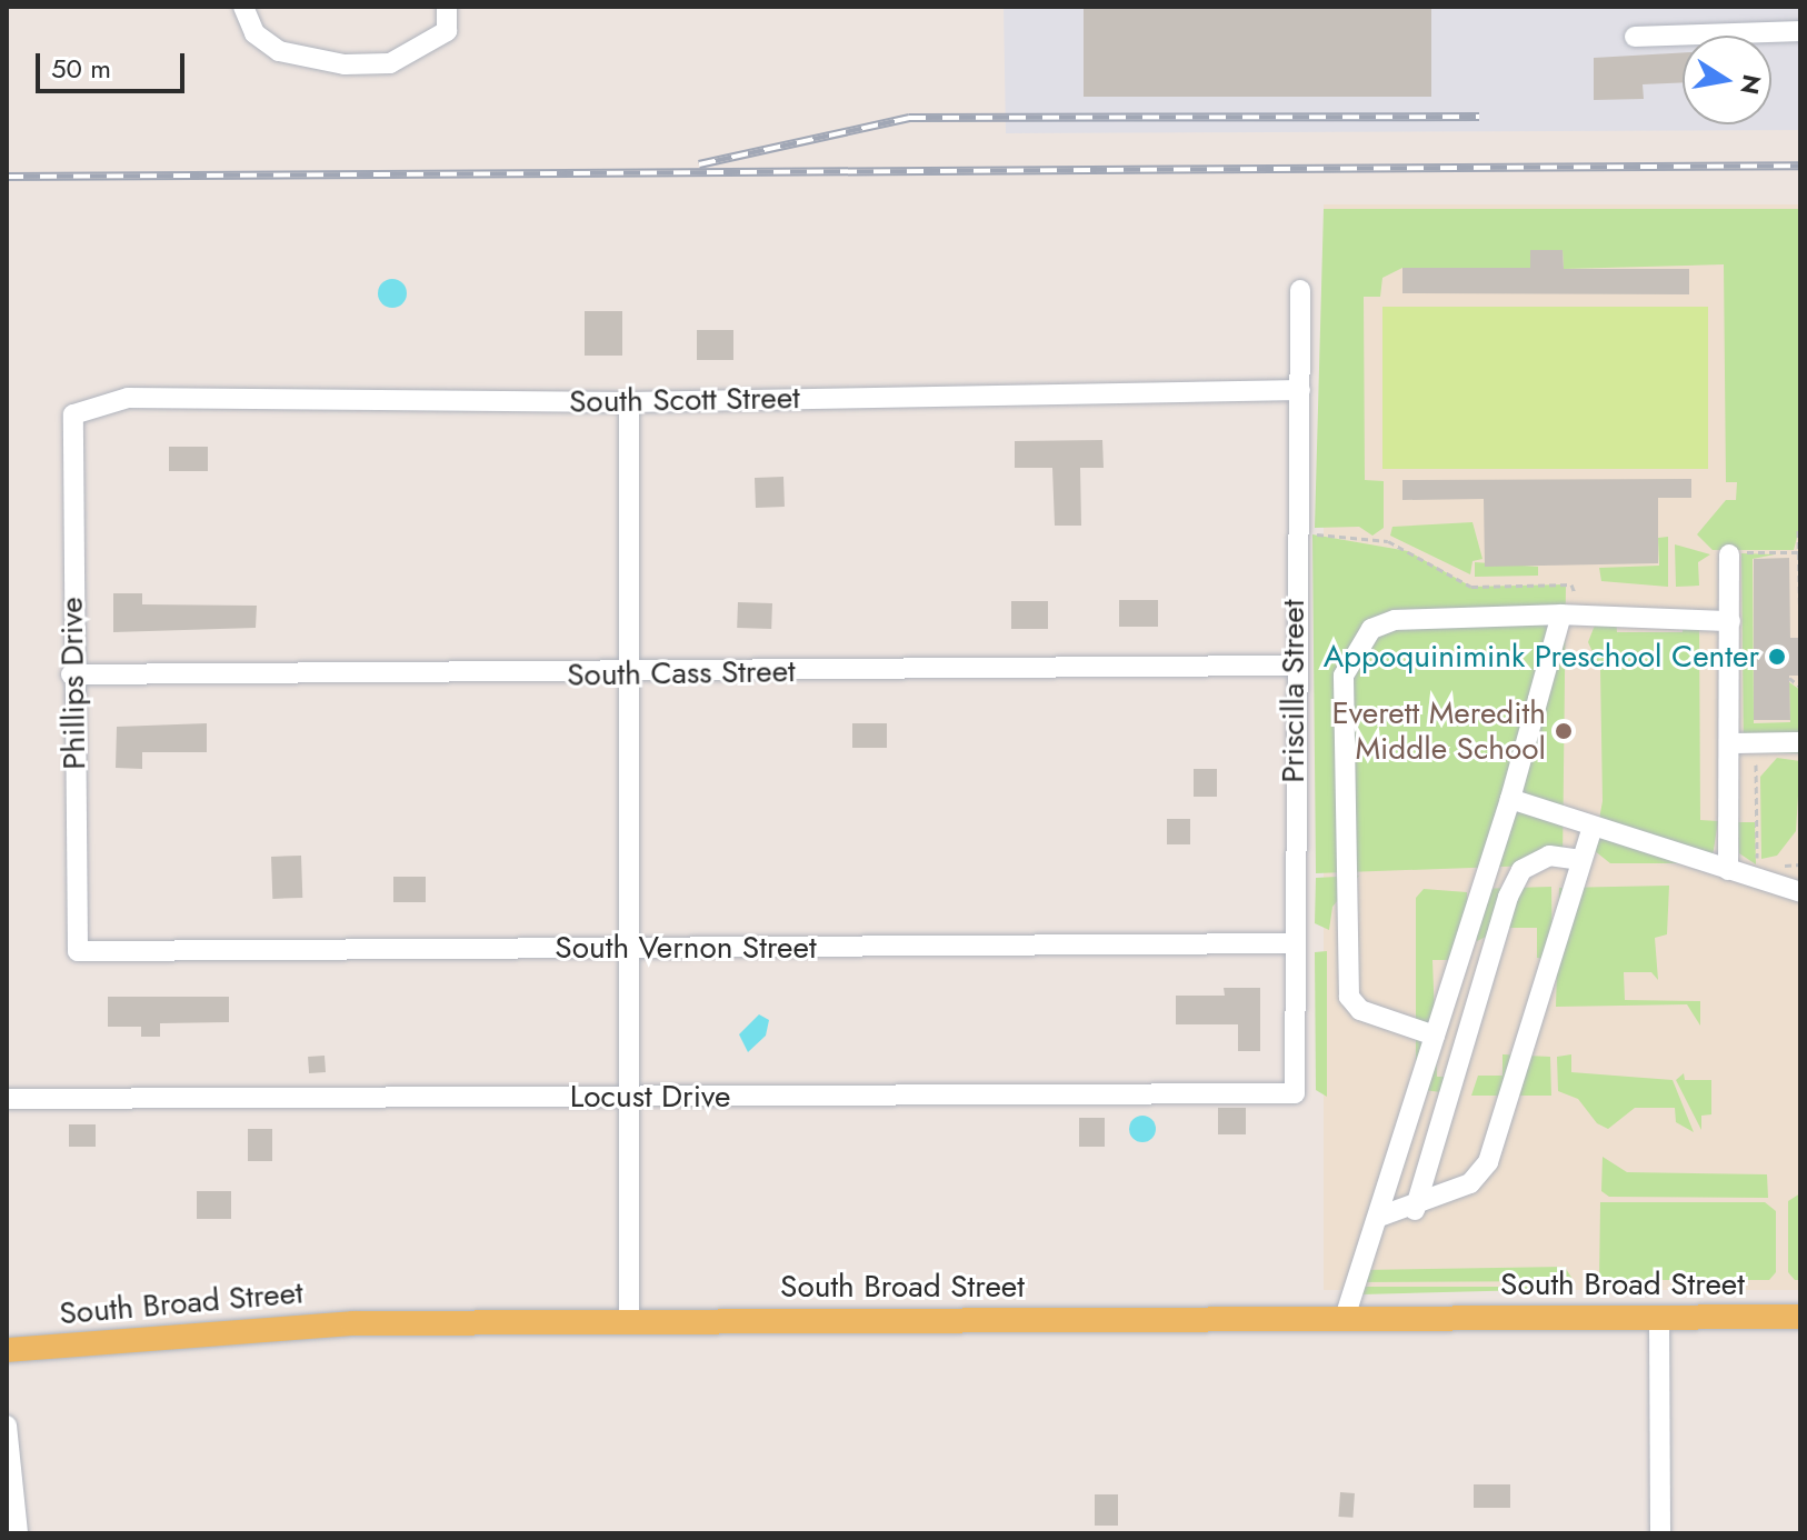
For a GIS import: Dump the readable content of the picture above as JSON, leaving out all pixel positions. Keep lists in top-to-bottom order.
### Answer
{
  "streets": {
    "main road": ["South Broad Street"],
    "street": [
      "South Scott Street",
      "South Cass Street",
      "Phillips Drive",
      "Priscilla Street",
      "South Vernon Street",
      "Locust Drive"
    ]
  },
  "crossings": [
    ["South Scott Street", "Phillips Drive"],
    ["South Scott Street", "Priscilla Street"],
    ["South Cass Street", "Phillips Drive"],
    ["South Cass Street", "Priscilla Street"],
    ["Phillips Drive", "South Vernon Street"],
    ["Priscilla Street", "South Vernon Street"],
    ["Priscilla Street", "Locust Drive"]
  ],
  "places": ["Appoquinimink Preschool Center", "Everett Meredith Middle School"],
  "scale_bar": "50 m",
  "north": "right"
}
